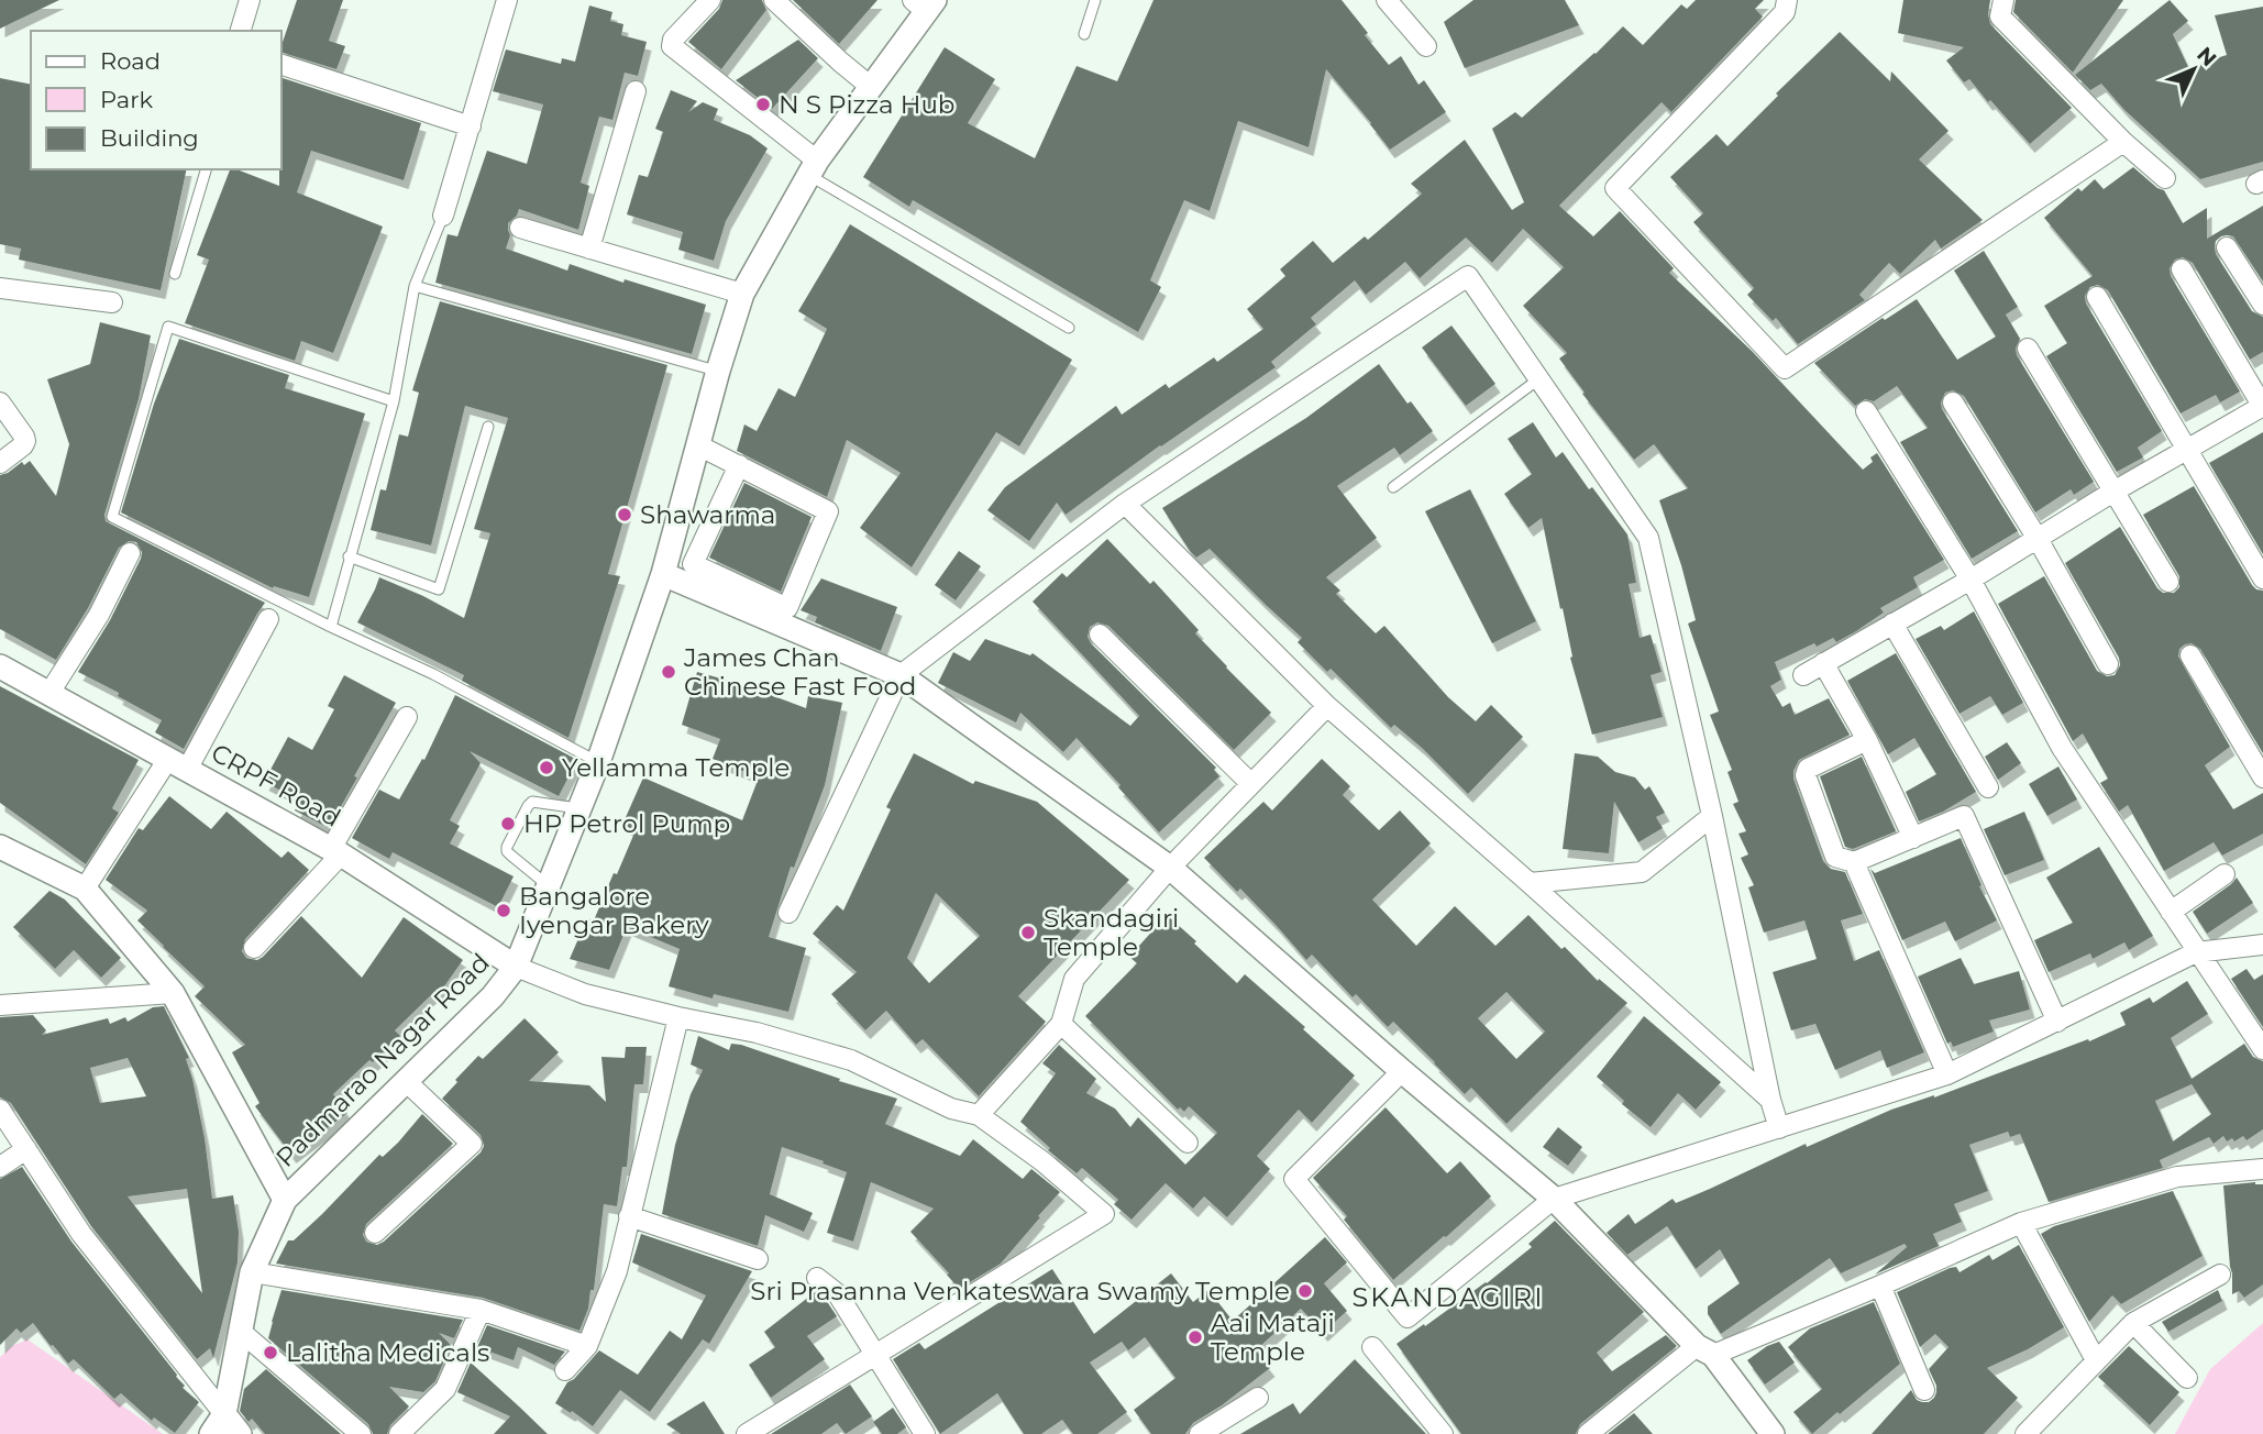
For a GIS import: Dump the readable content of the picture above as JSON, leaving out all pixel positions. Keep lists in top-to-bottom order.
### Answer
{
  "streets": {
    "street": ["CRPF Road", "Padmarao Nagar Road"]
  },
  "crossings": [
    ["CRPF Road", "Padmarao Nagar Road"]
  ],
  "districts": ["SKANDAGIRI"],
  "places": [
    "N S Pizza Hub",
    "Shawarma",
    "James Chan Chinese Fast Food",
    "Yellamma Temple",
    "HP Petrol Pump",
    "Bangalore Iyengar Bakery",
    "Skandagiri Temple",
    "Sri Prasanna Venkateswara Swamy Temple",
    "Aai Mataji Temple",
    "Lalitha Medicals"
  ],
  "legend": ["Road", "Park", "Building"],
  "north": "top right"
}
